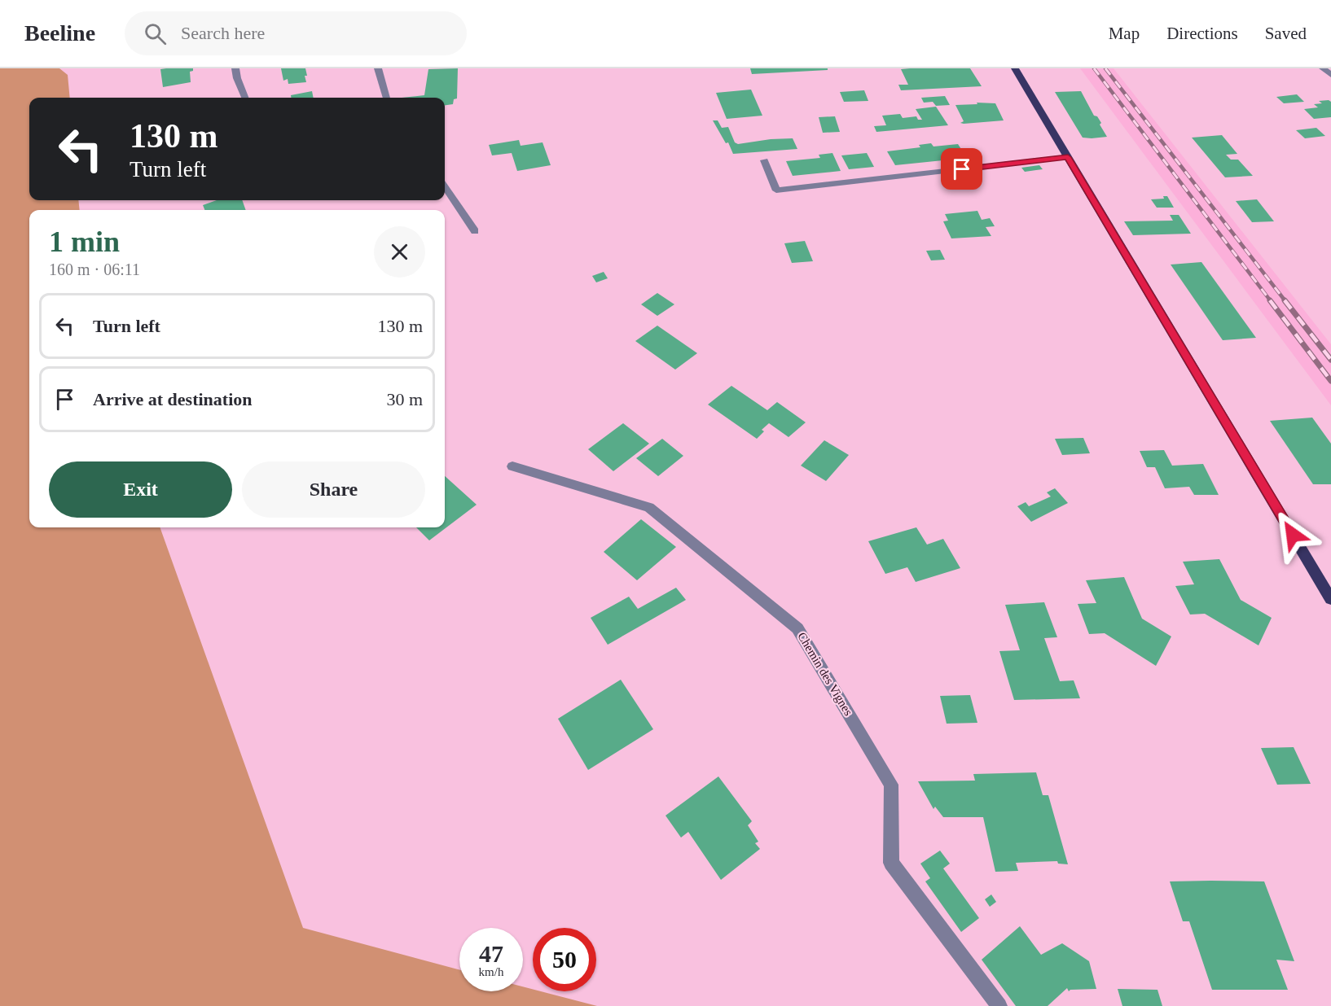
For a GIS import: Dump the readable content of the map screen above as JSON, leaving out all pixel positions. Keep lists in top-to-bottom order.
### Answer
{
  "streets": {
    "street": ["Chemin des Vignes"]
  },
  "page": {
    "header": "Beeline",
    "search": "Search here",
    "nav": ["Map", "Directions", "Saved"],
    "turn": ["130 m", "Turn left"],
    "heading": ["1 min", "160 m · 06:11"],
    "list": [
      {
        "name": "Turn left",
        "value": "130 m"
      },
      {
        "name": "Arrive at destination",
        "value": "30 m"
      }
    ],
    "buttons": ["Exit", "Share"],
    "speed": "47 km/h",
    "limit": "50"
  }
}
